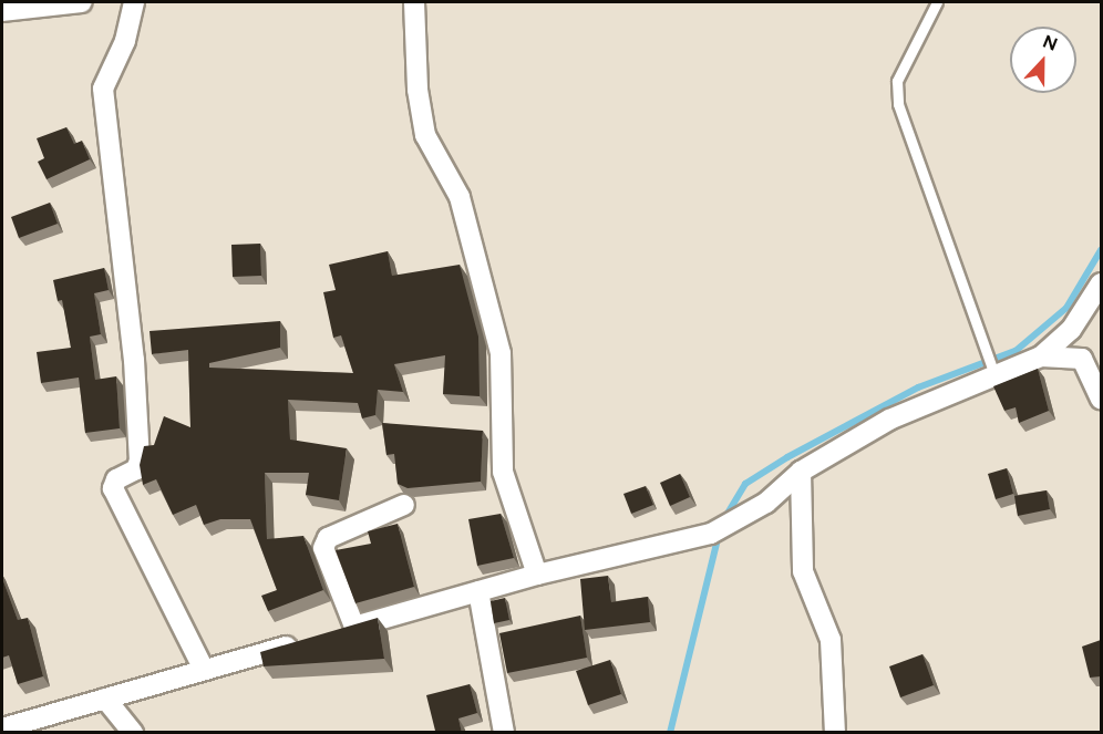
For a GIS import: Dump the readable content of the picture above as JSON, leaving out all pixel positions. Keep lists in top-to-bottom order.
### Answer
{
  "north": "top"
}
